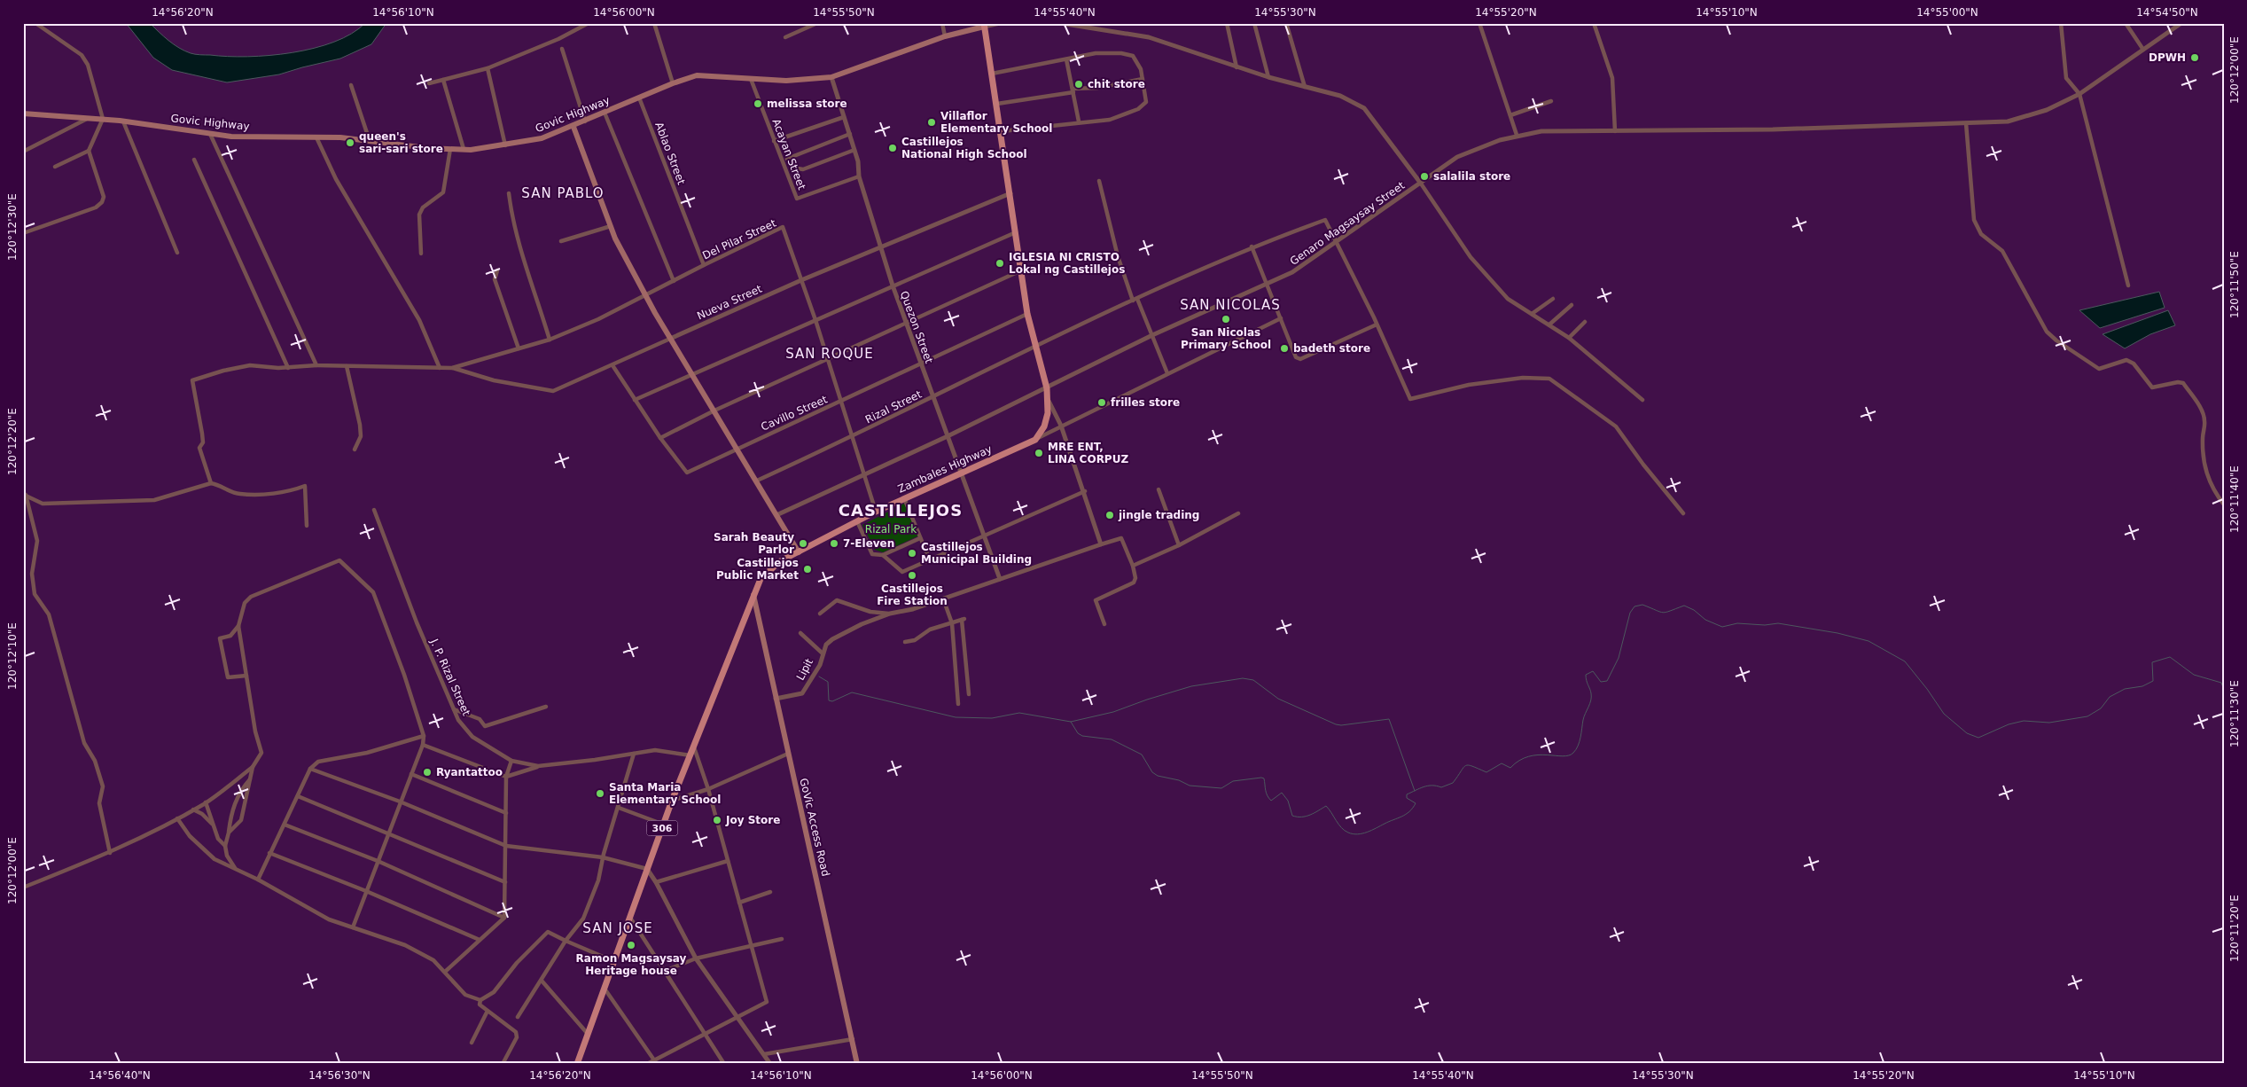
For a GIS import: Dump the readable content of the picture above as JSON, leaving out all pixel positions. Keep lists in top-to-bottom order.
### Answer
{
  "streets": {
    "main road": [
      "Govic Highway",
      "Zambales Highway",
      "GoVic Access Road",
      "306"
    ],
    "street": [
      "Ablao Street",
      "Acayan Street",
      "Genaro Magsaysay Street",
      "Del Pilar Street",
      "Nueva Street",
      "Quezon Street",
      "Rizal Street",
      "Cavillo Street",
      "Lipit",
      "J. P. Rizal Street"
    ]
  },
  "crossings": [
    ["Govic Highway", "Ablao Street"],
    ["Govic Highway", "Acayan Street"],
    ["Govic Highway", "Quezon Street"],
    ["Ablao Street", "Del Pilar Street"],
    ["Acayan Street", "Quezon Street"],
    ["Genaro Magsaysay Street", "Del Pilar Street"],
    ["Genaro Magsaysay Street", "Quezon Street"],
    ["Genaro Magsaysay Street", "Rizal Street"],
    ["Del Pilar Street", "Nueva Street"],
    ["Del Pilar Street", "Rizal Street"],
    ["Del Pilar Street", "Cavillo Street"],
    ["Del Pilar Street", "Zambales Highway"],
    ["Nueva Street", "Quezon Street"],
    ["Nueva Street", "Cavillo Street"],
    ["Quezon Street", "Rizal Street"],
    ["Quezon Street", "Cavillo Street"],
    ["Quezon Street", "Zambales Highway"],
    ["Zambales Highway", "J. P. Rizal Street"],
    ["Zambales Highway", "GoVic Access Road"],
    ["Lipit", "GoVic Access Road"]
  ],
  "districts": [
    "SAN PABLO",
    "SAN NICOLAS",
    "SAN ROQUE",
    "CASTILLEJOS",
    "SAN JOSE"
  ],
  "parks": ["Rizal Park"],
  "places": [
    "DPWH",
    "chit store",
    "melissa store",
    "Villaflor Elementary School",
    "queen's sari-sari store",
    "Castillejos National High School",
    "salalila store",
    "IGLESIA NI CRISTO Lokal ng Castillejos",
    "San Nicolas Primary School",
    "badeth store",
    "frilles store",
    "MRE ENT, LINA CORPUZ",
    "jingle trading",
    "Sarah Beauty Parlor",
    "7-Eleven",
    "Castillejos Municipal Building",
    "Castillejos Public Market",
    "Castillejos Fire Station",
    "Ryantattoo",
    "Santa Maria Elementary School",
    "Joy Store",
    "Ramon Magsaysay Heritage house"
  ],
  "coordinates": [
    "14°56'20\"N",
    "14°56'10\"N",
    "14°56'00\"N",
    "14°55'50\"N",
    "14°55'40\"N",
    "14°55'30\"N",
    "14°55'20\"N",
    "14°55'10\"N",
    "14°55'00\"N",
    "14°54'50\"N",
    "120°12'00\"E",
    "120°12'30\"E",
    "120°11'50\"E",
    "120°12'20\"E",
    "120°11'40\"E",
    "120°12'10\"E",
    "120°11'30\"E",
    "120°11'20\"E",
    "14°56'40\"N",
    "14°56'30\"N"
  ]
}
